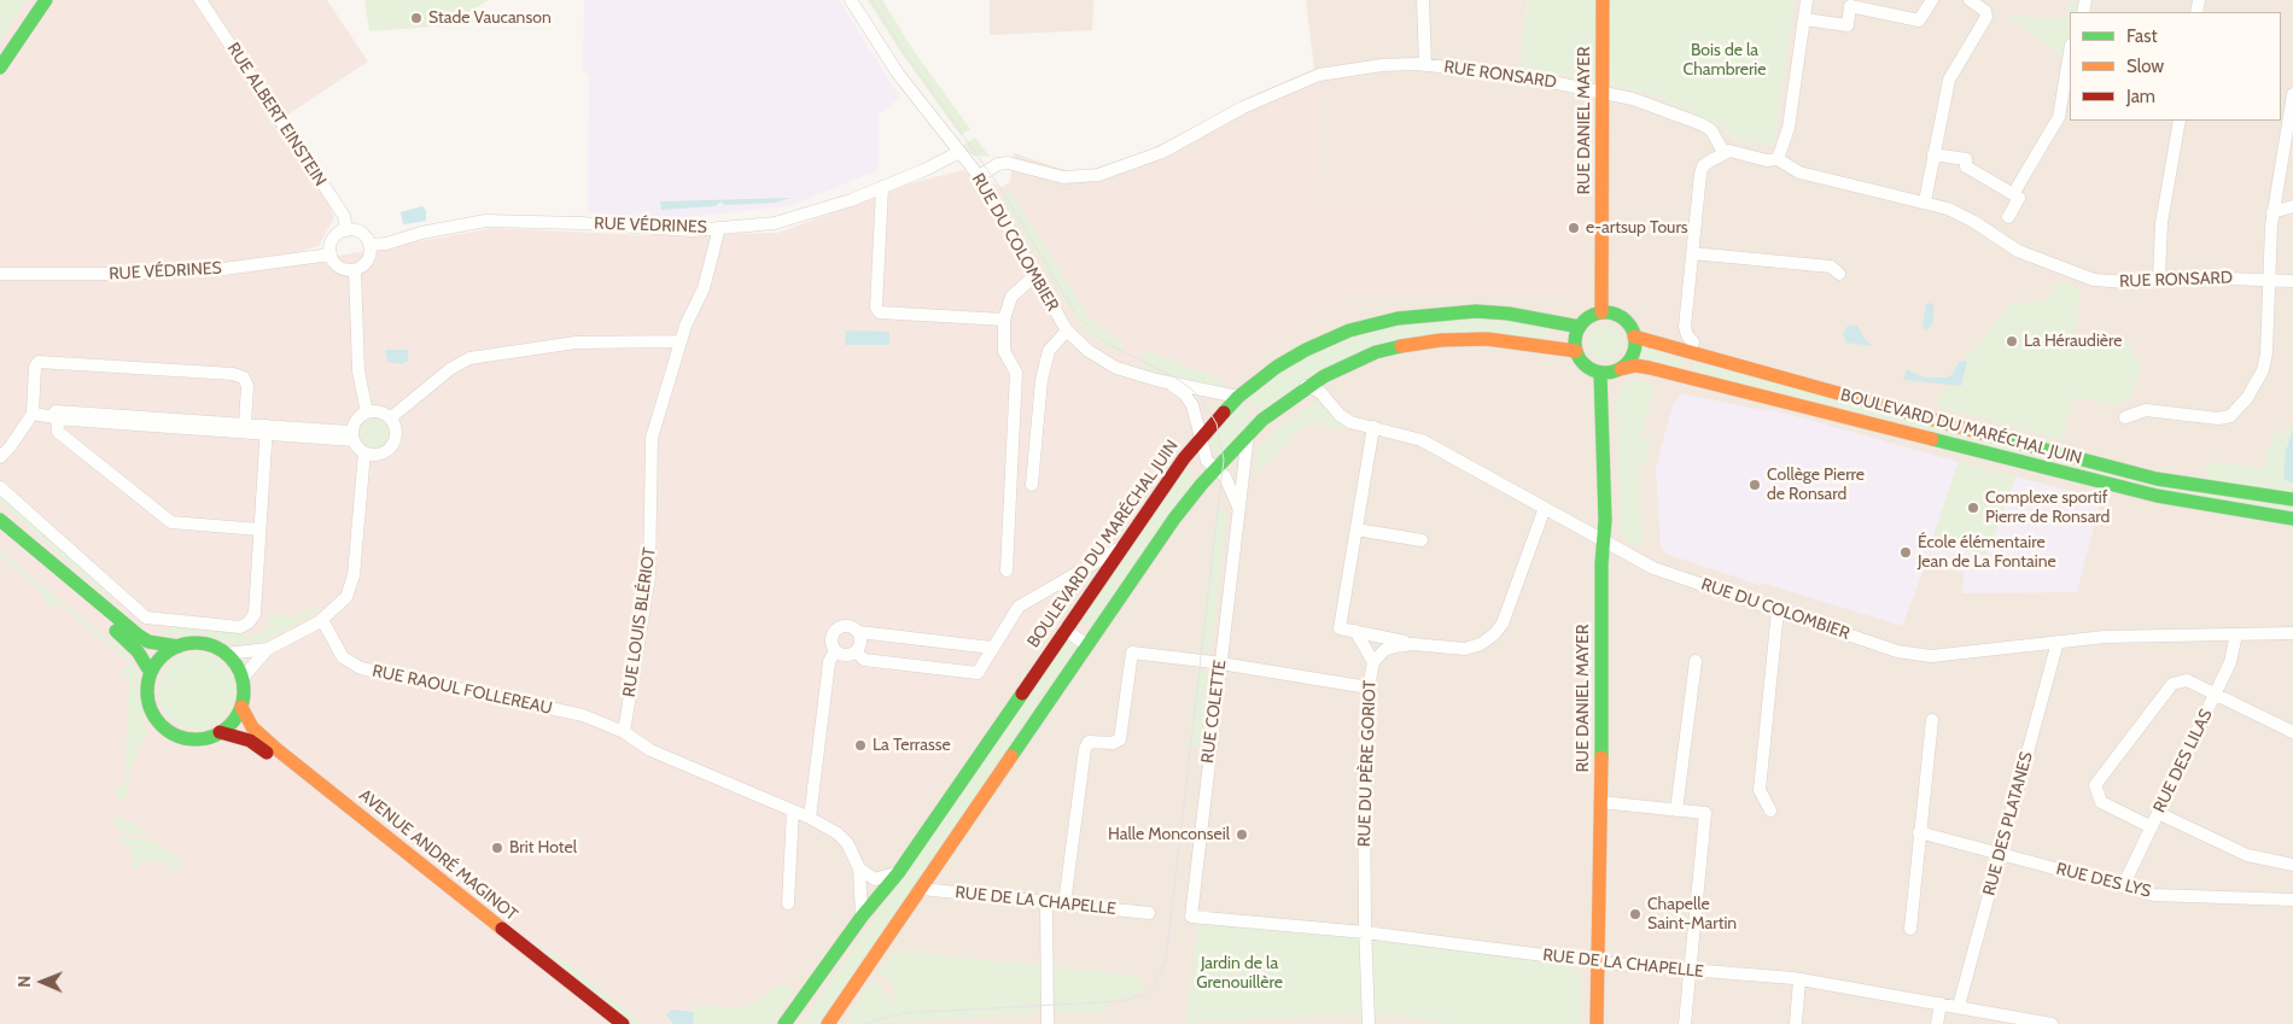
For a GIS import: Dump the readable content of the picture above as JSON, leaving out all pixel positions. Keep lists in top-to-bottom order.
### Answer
{
  "streets": {
    "main road": ["RUE DANIEL MAYER", "BOULEVARD DU MARÉCHAL JUIN", "AVENUE ANDRÉ MAGINOT"],
    "street": [
      "RUE RONSARD",
      "RUE ALBERT EINSTEIN",
      "RUE VÉDRINES",
      "RUE DU COLOMBIER",
      "RUE LOUIS BLÉRIOT",
      "RUE RAOUL FOLLEREAU",
      "RUE COLETTE",
      "RUE DES LILAS",
      "RUE DU PÈRE GORIOT",
      "RUE DES PLATANES",
      "RUE DES LYS",
      "RUE DE LA CHAPELLE"
    ]
  },
  "crossings": [
    ["RUE RONSARD", "RUE DANIEL MAYER"],
    ["RUE RONSARD", "RUE DU COLOMBIER"],
    ["RUE ALBERT EINSTEIN", "RUE VÉDRINES"],
    ["RUE DANIEL MAYER", "RUE DU COLOMBIER"],
    ["RUE DANIEL MAYER", "BOULEVARD DU MARÉCHAL JUIN"],
    ["RUE DANIEL MAYER", "RUE DE LA CHAPELLE"],
    ["RUE VÉDRINES", "RUE DU COLOMBIER"],
    ["RUE VÉDRINES", "RUE LOUIS BLÉRIOT"],
    ["RUE DU COLOMBIER", "BOULEVARD DU MARÉCHAL JUIN"],
    ["RUE DU COLOMBIER", "RUE DES LILAS"],
    ["RUE DU COLOMBIER", "RUE DU PÈRE GORIOT"],
    ["RUE DU COLOMBIER", "RUE DES PLATANES"],
    ["RUE LOUIS BLÉRIOT", "RUE RAOUL FOLLEREAU"],
    ["RUE COLETTE", "RUE DE LA CHAPELLE"],
    ["RUE DES LILAS", "RUE DES LYS"],
    ["RUE DU PÈRE GORIOT", "RUE DE LA CHAPELLE"],
    ["RUE DES PLATANES", "RUE DES LYS"],
    ["RUE DES PLATANES", "RUE DE LA CHAPELLE"]
  ],
  "parks": ["Bois de la Chambrerie", "Jardin de la Grenouillère"],
  "places": [
    "Stade Vaucanson",
    "e-artsup Tours",
    "La Héraudière",
    "Collège Pierre de Ronsard",
    "Complexe sportif Pierre de Ronsard",
    "École élémentaire Jean de La Fontaine",
    "La Terrasse",
    "Halle Monconseil",
    "Brit Hotel",
    "Chapelle Saint-Martin"
  ],
  "legend": ["Fast", "Slow", "Jam"],
  "north": "left"
}
